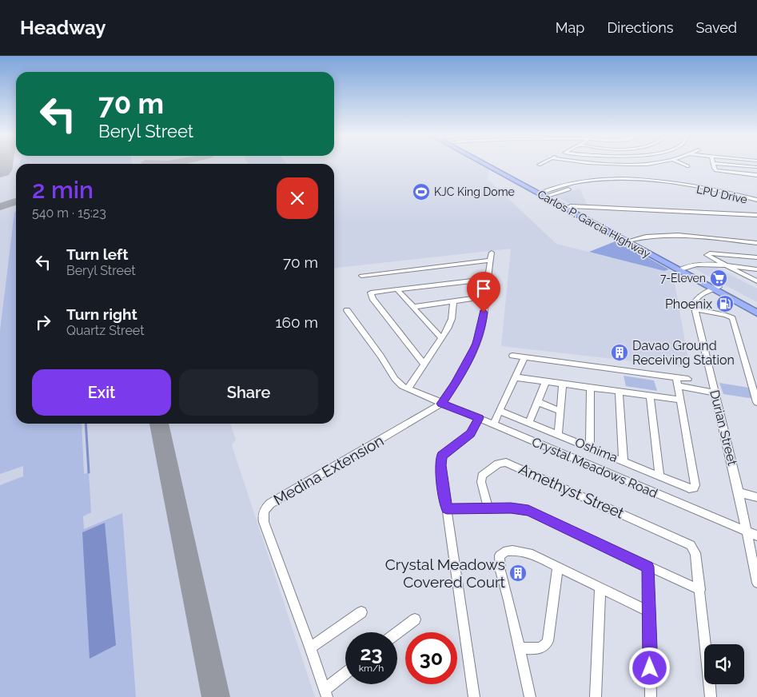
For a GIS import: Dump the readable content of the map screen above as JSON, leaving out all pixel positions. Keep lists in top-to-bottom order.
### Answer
{
  "streets": {
    "highway": ["Carlos P. Garcia Highway"],
    "street": [
      "LPU Drive",
      "Durian Street",
      "Oshima",
      "Crystal Meadows Road",
      "Medina Extension",
      "Amethyst Street"
    ]
  },
  "crossings": [
    ["LPU Drive", "Carlos P. Garcia Highway"],
    ["Durian Street", "Crystal Meadows Road"],
    ["Crystal Meadows Road", "Medina Extension"]
  ],
  "places": {
    "sports": ["KJC King Dome"],
    "supermarket": ["7-Eleven"],
    "fuel station": ["Phoenix"],
    "building": ["Davao Ground Receiving Station", "Crystal Meadows Covered Court"]
  },
  "page": {
    "header": "Headway",
    "nav": ["Map", "Directions", "Saved"],
    "turn": ["70 m", "Beryl Street"],
    "heading": ["2 min", "540 m · 15:23"],
    "list": [
      {
        "name": "Turn left",
        "note": "Beryl Street",
        "value": "70 m"
      },
      {
        "name": "Turn right",
        "note": "Quartz Street",
        "value": "160 m"
      }
    ],
    "buttons": ["Exit", "Share"],
    "speed": "23 km/h",
    "limit": "30"
  }
}
